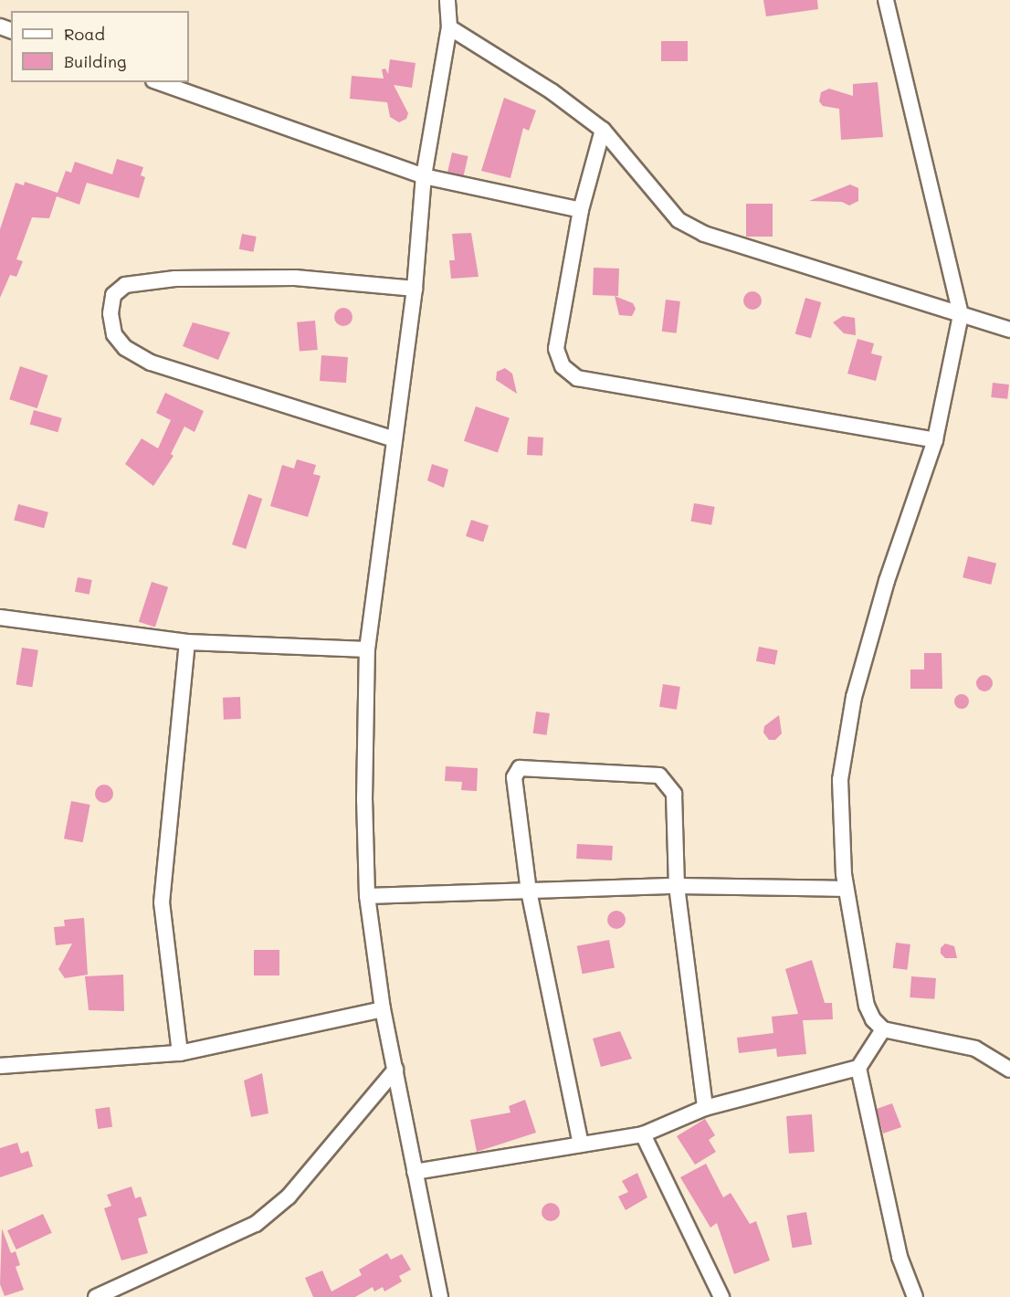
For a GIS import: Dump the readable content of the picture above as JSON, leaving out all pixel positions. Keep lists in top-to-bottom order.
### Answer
{
  "legend": ["Road", "Building"]
}
